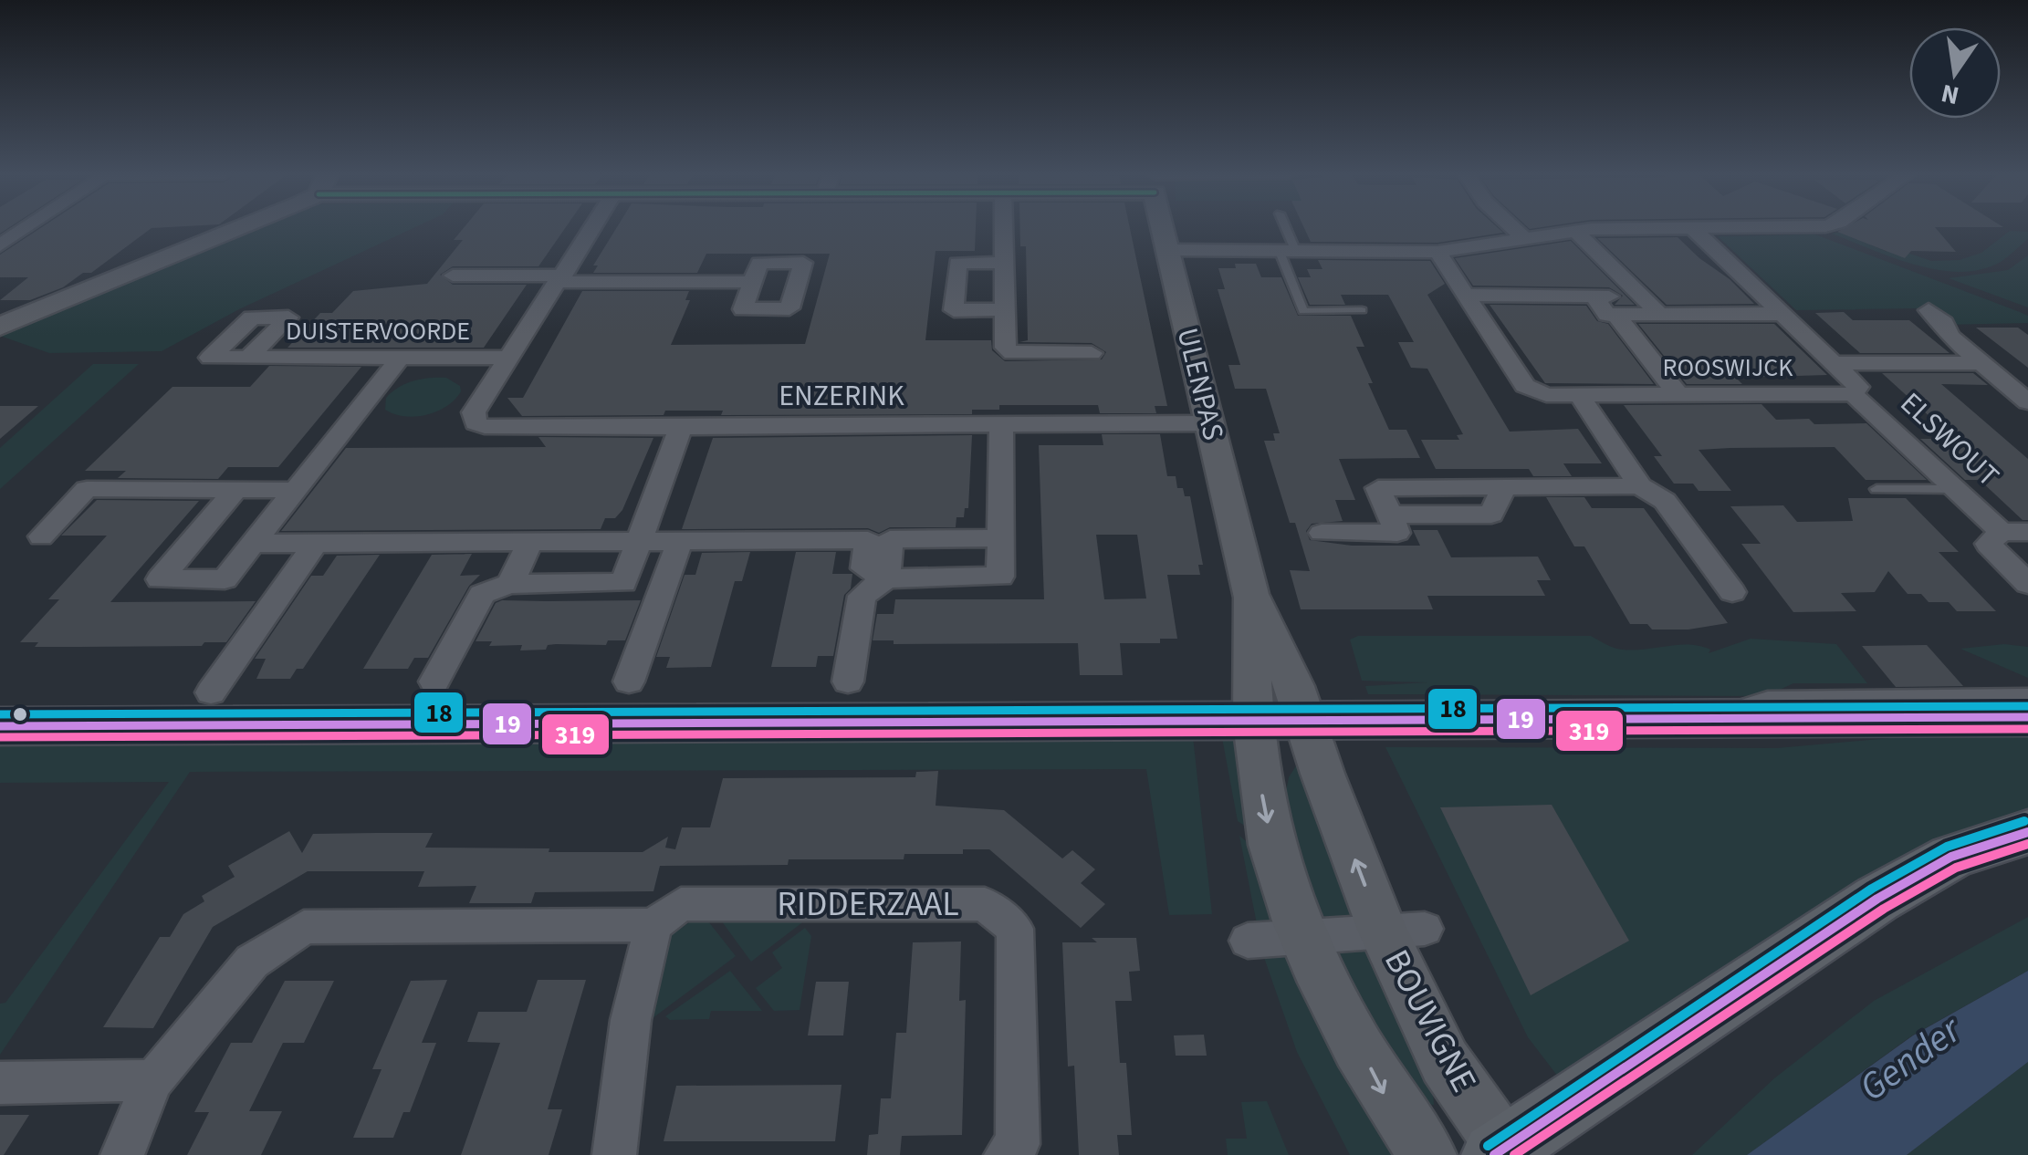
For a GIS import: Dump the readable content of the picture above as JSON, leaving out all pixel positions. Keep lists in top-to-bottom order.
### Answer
{
  "streets": {
    "street": [
      "DUISTERVOORDE",
      "ROOSWIJCK",
      "ULENPAS",
      "ENZERINK",
      "ELSWOUT",
      "RIDDERZAAL",
      "BOUVIGNE"
    ]
  },
  "crossings": [
    ["DUISTERVOORDE", "ENZERINK"],
    ["ROOSWIJCK", "ELSWOUT"],
    ["ULENPAS", "ENZERINK"],
    ["ULENPAS", "BOUVIGNE"]
  ],
  "water": ["Gender"],
  "lines": ["transit line 18", "transit line 19", "transit line 319"],
  "north": "bottom"
}
